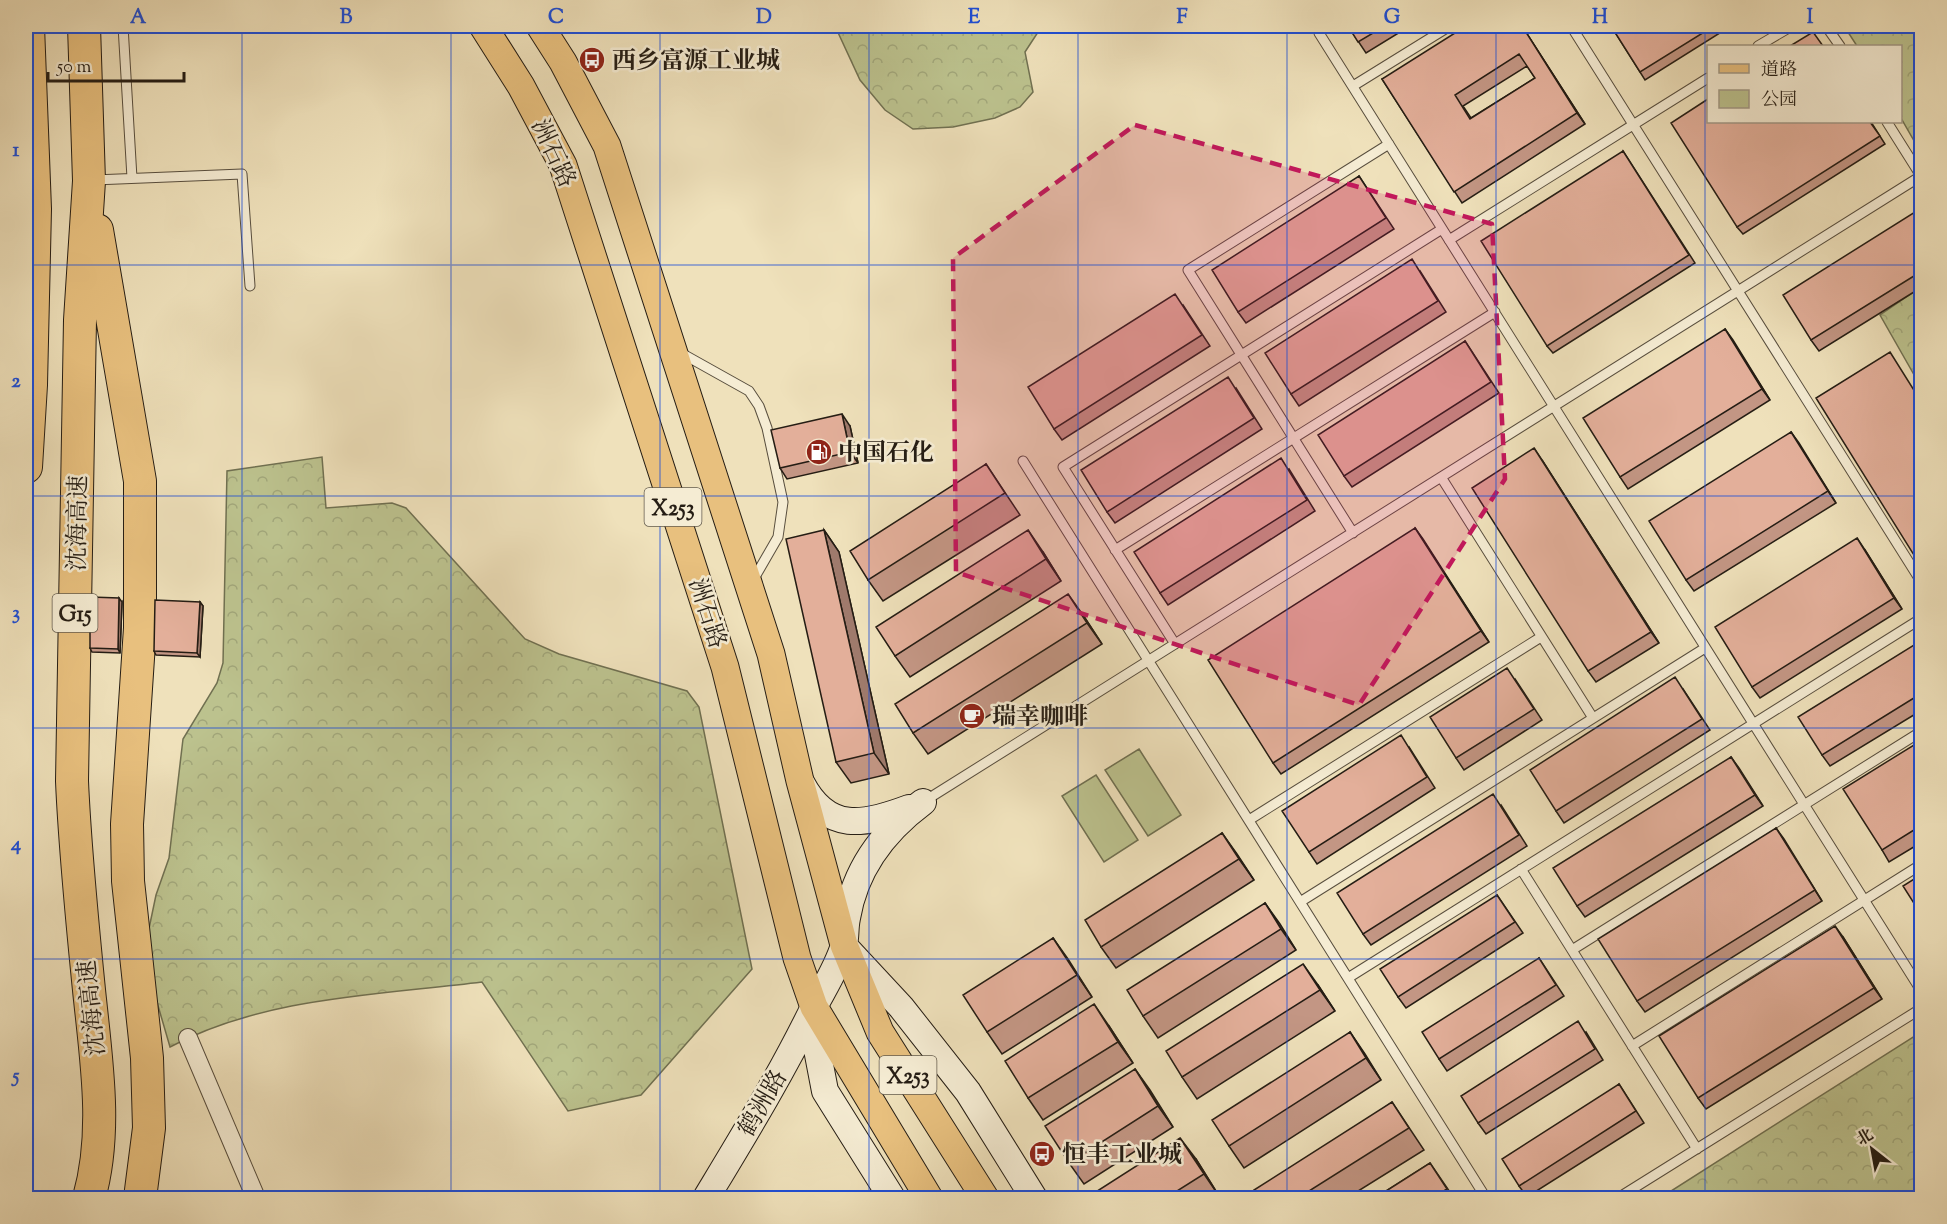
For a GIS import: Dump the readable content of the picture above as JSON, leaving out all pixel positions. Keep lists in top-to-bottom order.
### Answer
{
  "streets": {
    "highway": ["沈海高速", "G15"],
    "main road": ["洲石路", "X253"],
    "street": ["鹤洲路"]
  },
  "crossings": [
    ["洲石路", "鹤洲路"]
  ],
  "places": {
    "bus stop": ["西乡富源工业城", "恒丰工业城"],
    "fuel station": ["中国石化"],
    "cafe": ["瑞幸咖啡"]
  },
  "legend": ["道路", "公园"],
  "scale_bar": "50 m",
  "north": "top left",
  "grid": {
    "columns": [
      "A",
      "B",
      "C",
      "D",
      "E",
      "F",
      "G",
      "H",
      "I"
    ],
    "rows": [
      "1",
      "2",
      "3",
      "4",
      "5"
    ]
  }
}
